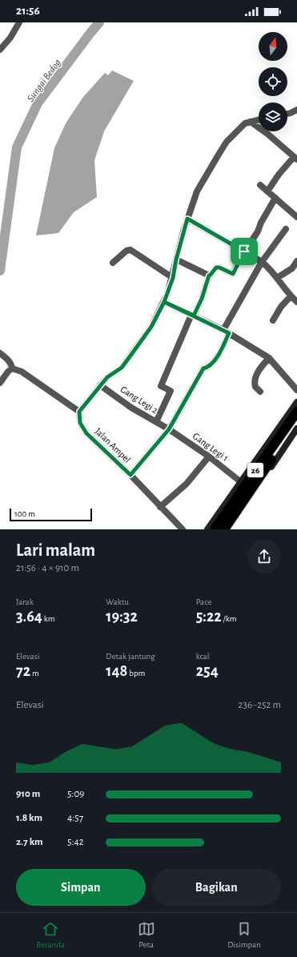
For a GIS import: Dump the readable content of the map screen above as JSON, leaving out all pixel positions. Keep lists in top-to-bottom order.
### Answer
{
  "streets": {
    "highway": ["26"],
    "street": ["Gang Legi 2", "Jalan Ampel", "Gang Legi 1"]
  },
  "crossings": [
    ["Gang Legi 2", "Gang Legi 1"],
    ["Gang Legi 1", "26"]
  ],
  "water": ["Sungai Bedog"],
  "scale_bar": "100 m",
  "north": "top",
  "page": {
    "status": "21:56",
    "scale": "100 m",
    "heading": ["Lari malam", "21:56 · 4 × 910 m"],
    "stats": [
      ["Jarak", "3.64 km"],
      ["Waktu", "19:32"],
      ["Pace", "5:22 /km"],
      ["Elevasi", "72 m"],
      ["Detak jantung", "148 bpm"],
      ["kcal", "254"]
    ],
    "chart": ["Elevasi", "236–252 m"],
    "list": [
      {
        "name": "910 m",
        "note": "5:09"
      },
      {
        "name": "1.8 km",
        "note": "4:57"
      },
      {
        "name": "2.7 km",
        "note": "5:42"
      }
    ],
    "buttons": ["Simpan", "Bagikan"],
    "tabs": ["Beranda", "Peta", "Disimpan"]
  }
}
